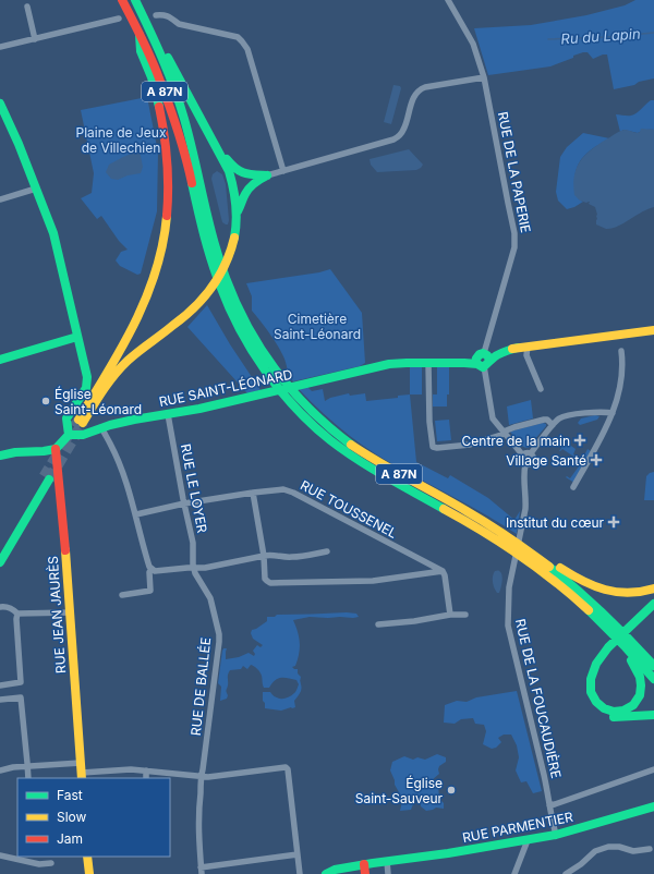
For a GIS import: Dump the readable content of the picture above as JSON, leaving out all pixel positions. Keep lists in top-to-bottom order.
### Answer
{
  "streets": {
    "main road": [
      "A 87N",
      "RUE SAINT-LÉONARD",
      "RUE JEAN JAURÈS",
      "RUE PARMENTIER"
    ],
    "street": [
      "RUE DE LA PAPERIE",
      "RUE LE LOYER",
      "RUE TOUSSENEL",
      "RUE DE BALLÉE",
      "RUE DE LA FOUCAUDIÈRE"
    ]
  },
  "crossings": [
    ["RUE DE LA PAPERIE", "RUE SAINT-LÉONARD"],
    ["RUE DE LA PAPERIE", "RUE DE LA FOUCAUDIÈRE"],
    ["RUE SAINT-LÉONARD", "RUE LE LOYER"],
    ["RUE SAINT-LÉONARD", "RUE DE LA FOUCAUDIÈRE"],
    ["RUE LE LOYER", "RUE TOUSSENEL"],
    ["RUE LE LOYER", "RUE DE BALLÉE"],
    ["RUE DE LA FOUCAUDIÈRE", "RUE PARMENTIER"]
  ],
  "water": ["Ru du Lapin"],
  "parks": ["Plaine de Jeux de Villechien", "Cimetière Saint-Léonard"],
  "places": {
    "other": ["Église Saint-Léonard", "Église Saint-Sauveur"],
    "health": ["Centre de la main", "Village Santé", "Institut du cœur"]
  },
  "legend": ["Fast", "Slow", "Jam"]
}
